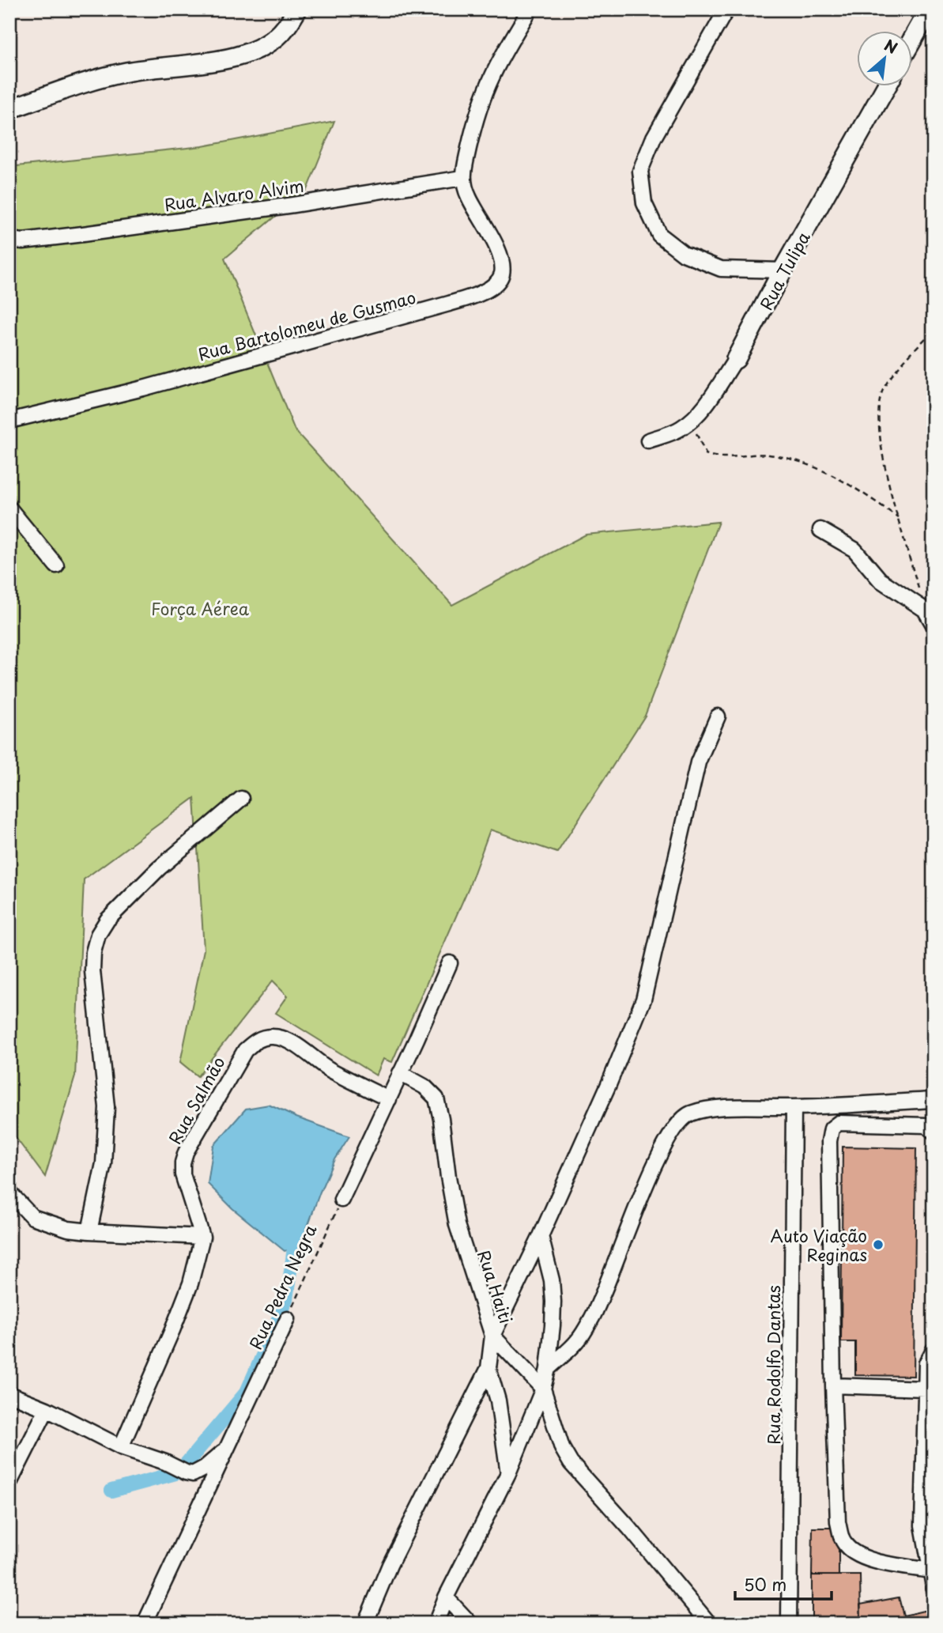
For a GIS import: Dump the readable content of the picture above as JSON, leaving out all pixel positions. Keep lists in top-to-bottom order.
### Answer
{
  "streets": {
    "main road": ["Rua Tulipa"],
    "street": [
      "Rua Alvaro Alvim",
      "Rua Bartolomeu de Gusmao",
      "Rua Salmão",
      "Rua Pedra Negra",
      "Rua Haiti",
      "Rua Rodolfo Dantas"
    ]
  },
  "crossings": [
    ["Rua Alvaro Alvim", "Rua Bartolomeu de Gusmao"]
  ],
  "parks": ["Força Aérea"],
  "places": ["Auto Viação Reginas"],
  "scale_bar": "50 m",
  "north": "top right"
}
